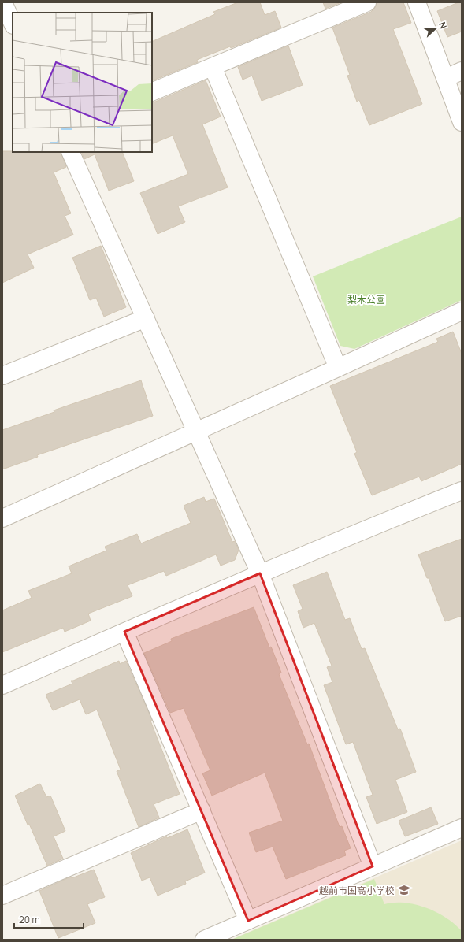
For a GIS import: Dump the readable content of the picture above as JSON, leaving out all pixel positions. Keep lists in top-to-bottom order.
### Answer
{
  "parks": ["梨木公園"],
  "places": {
    "school or university": ["越前市国高小学校"]
  },
  "scale_bar": "20 m",
  "north": "right"
}
